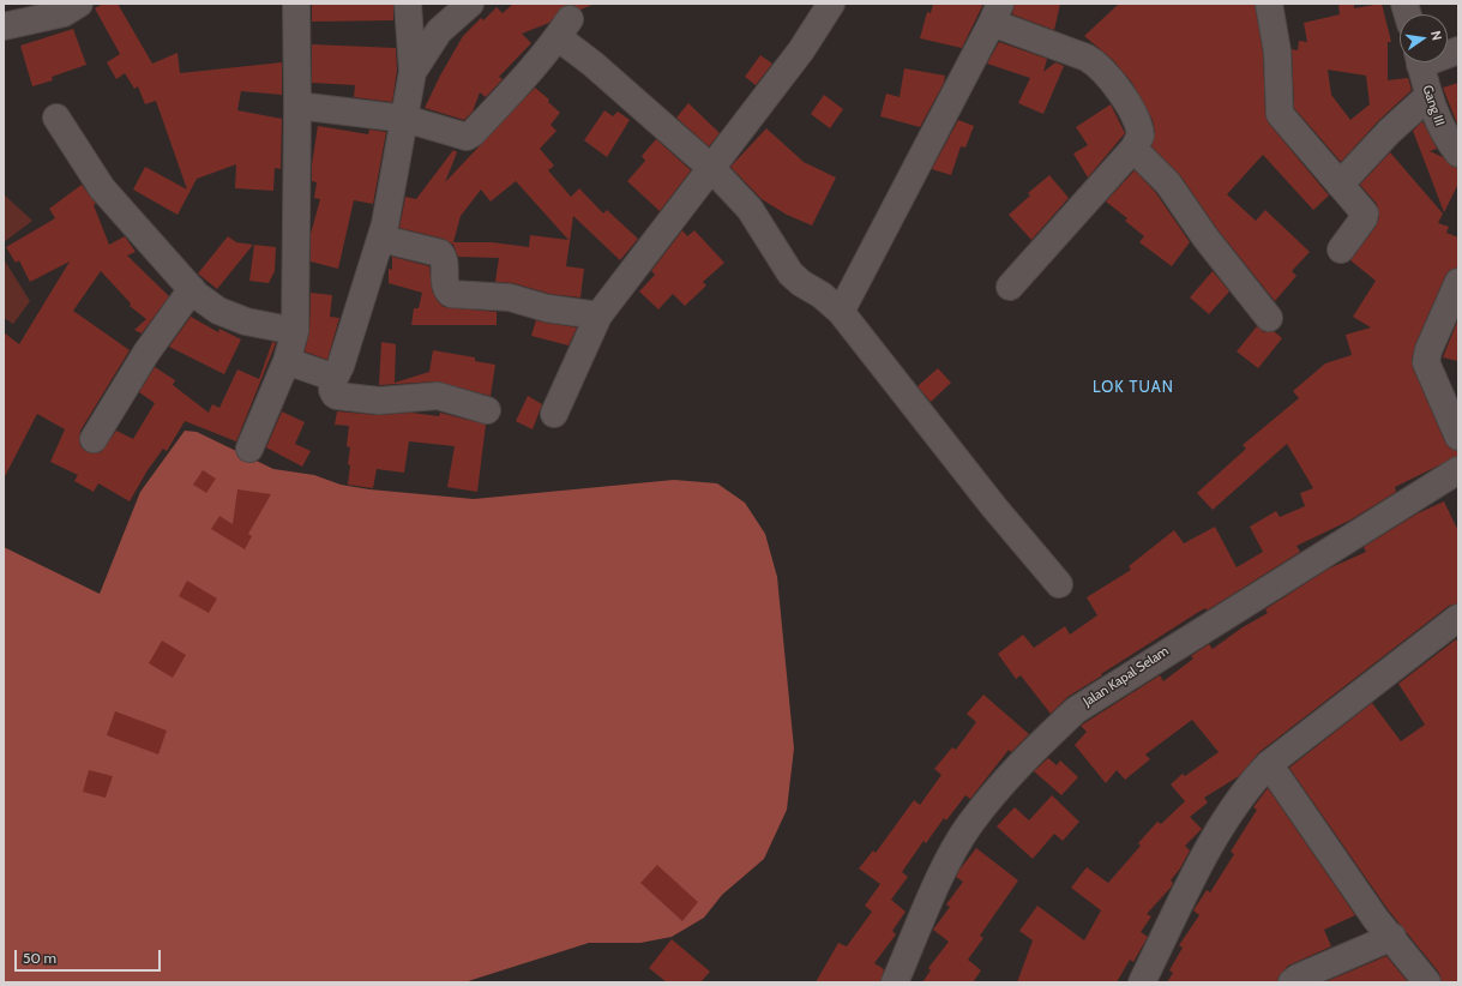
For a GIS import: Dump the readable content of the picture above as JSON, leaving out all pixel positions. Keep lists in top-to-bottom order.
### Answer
{
  "streets": {
    "street": ["Gang III", "Jalan Kapal Selam"]
  },
  "districts": ["LOK TUAN"],
  "scale_bar": "50 m",
  "north": "right"
}
